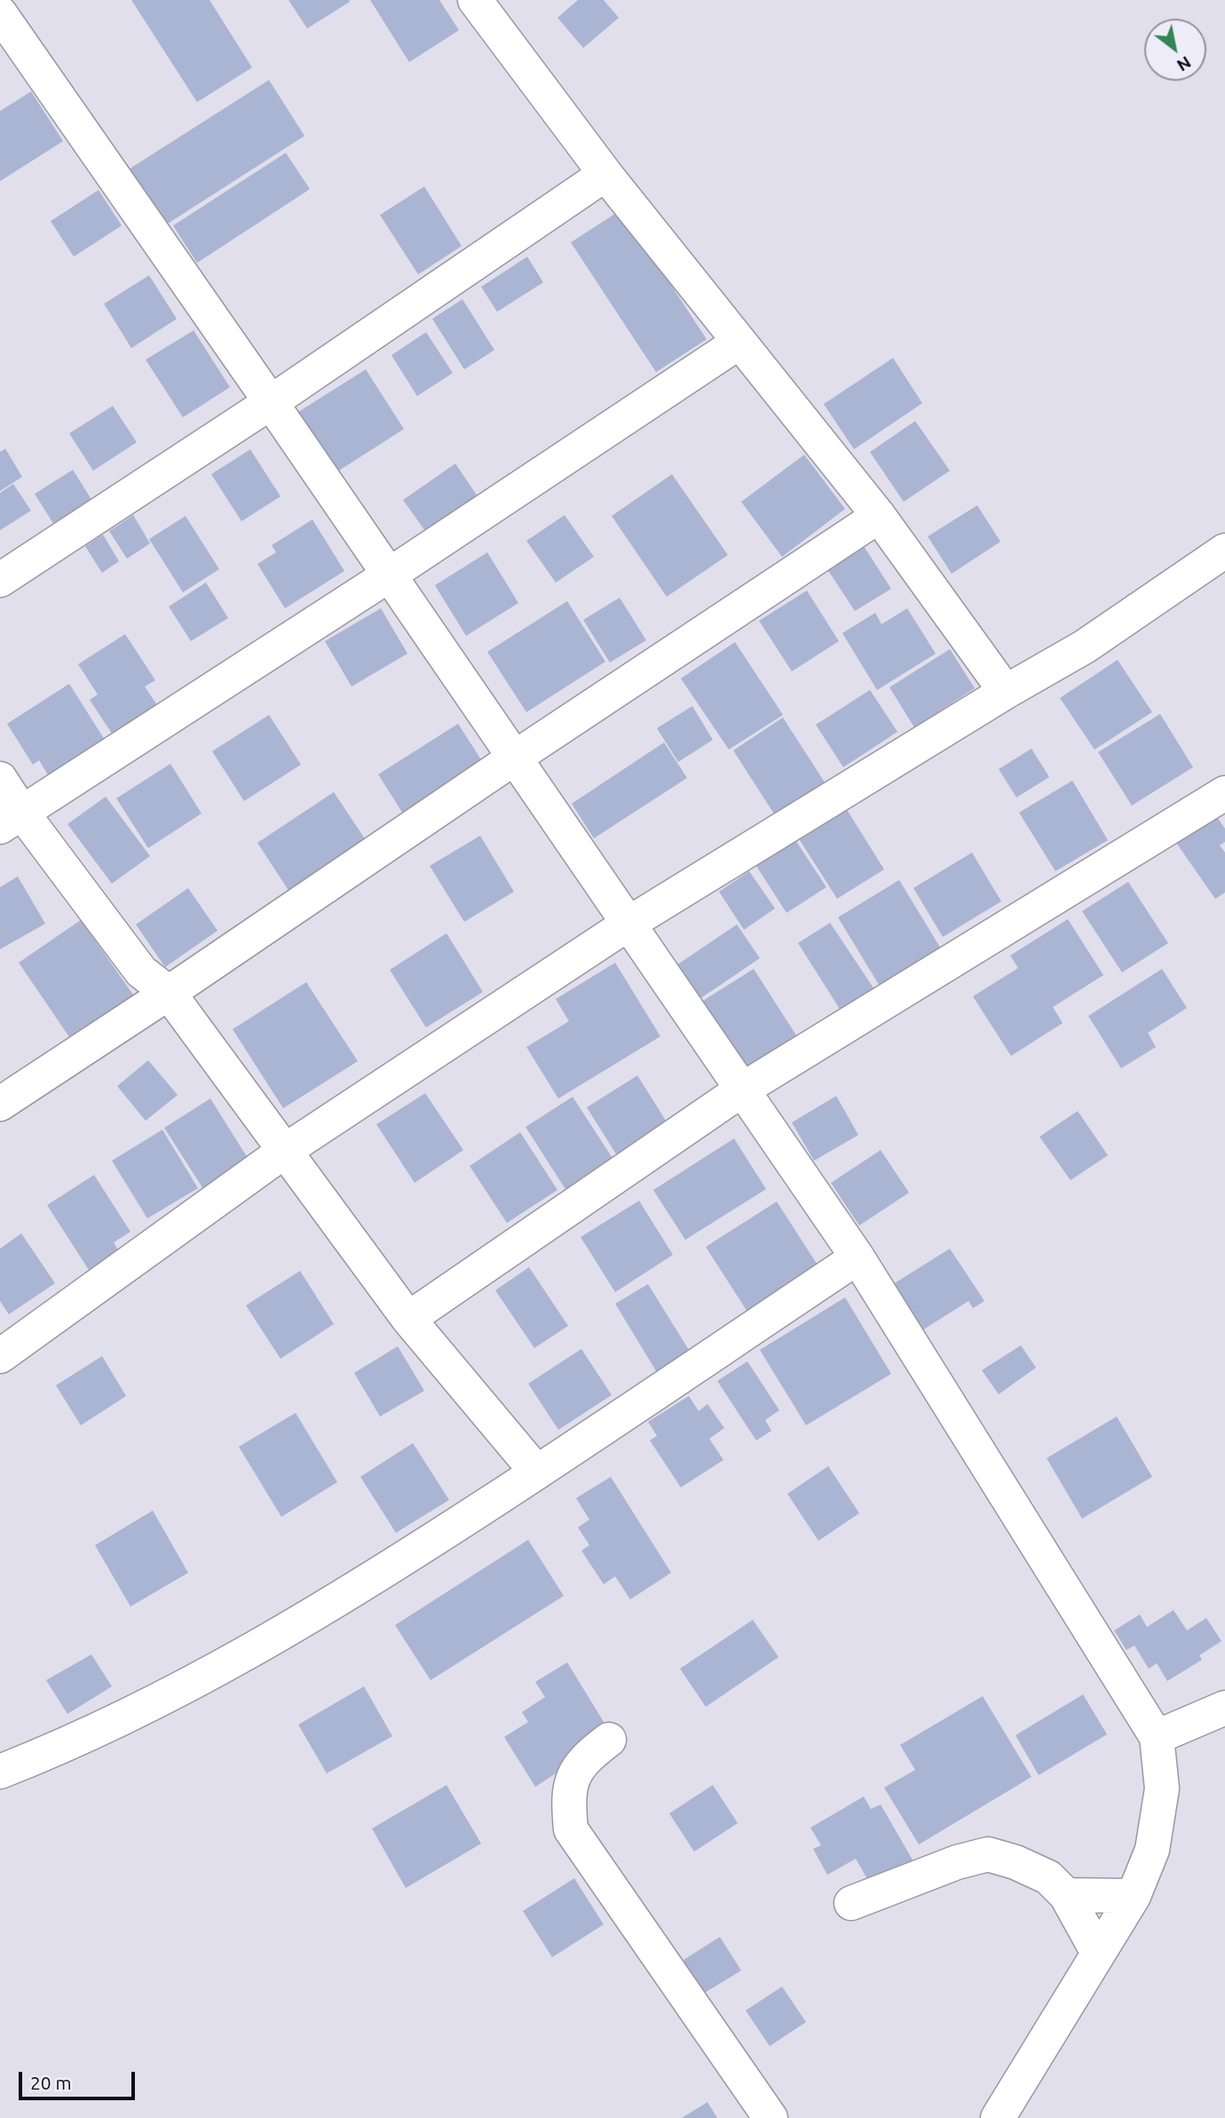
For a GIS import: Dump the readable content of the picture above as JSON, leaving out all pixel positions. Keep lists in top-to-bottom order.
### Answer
{
  "scale_bar": "20 m",
  "north": "bottom right"
}
